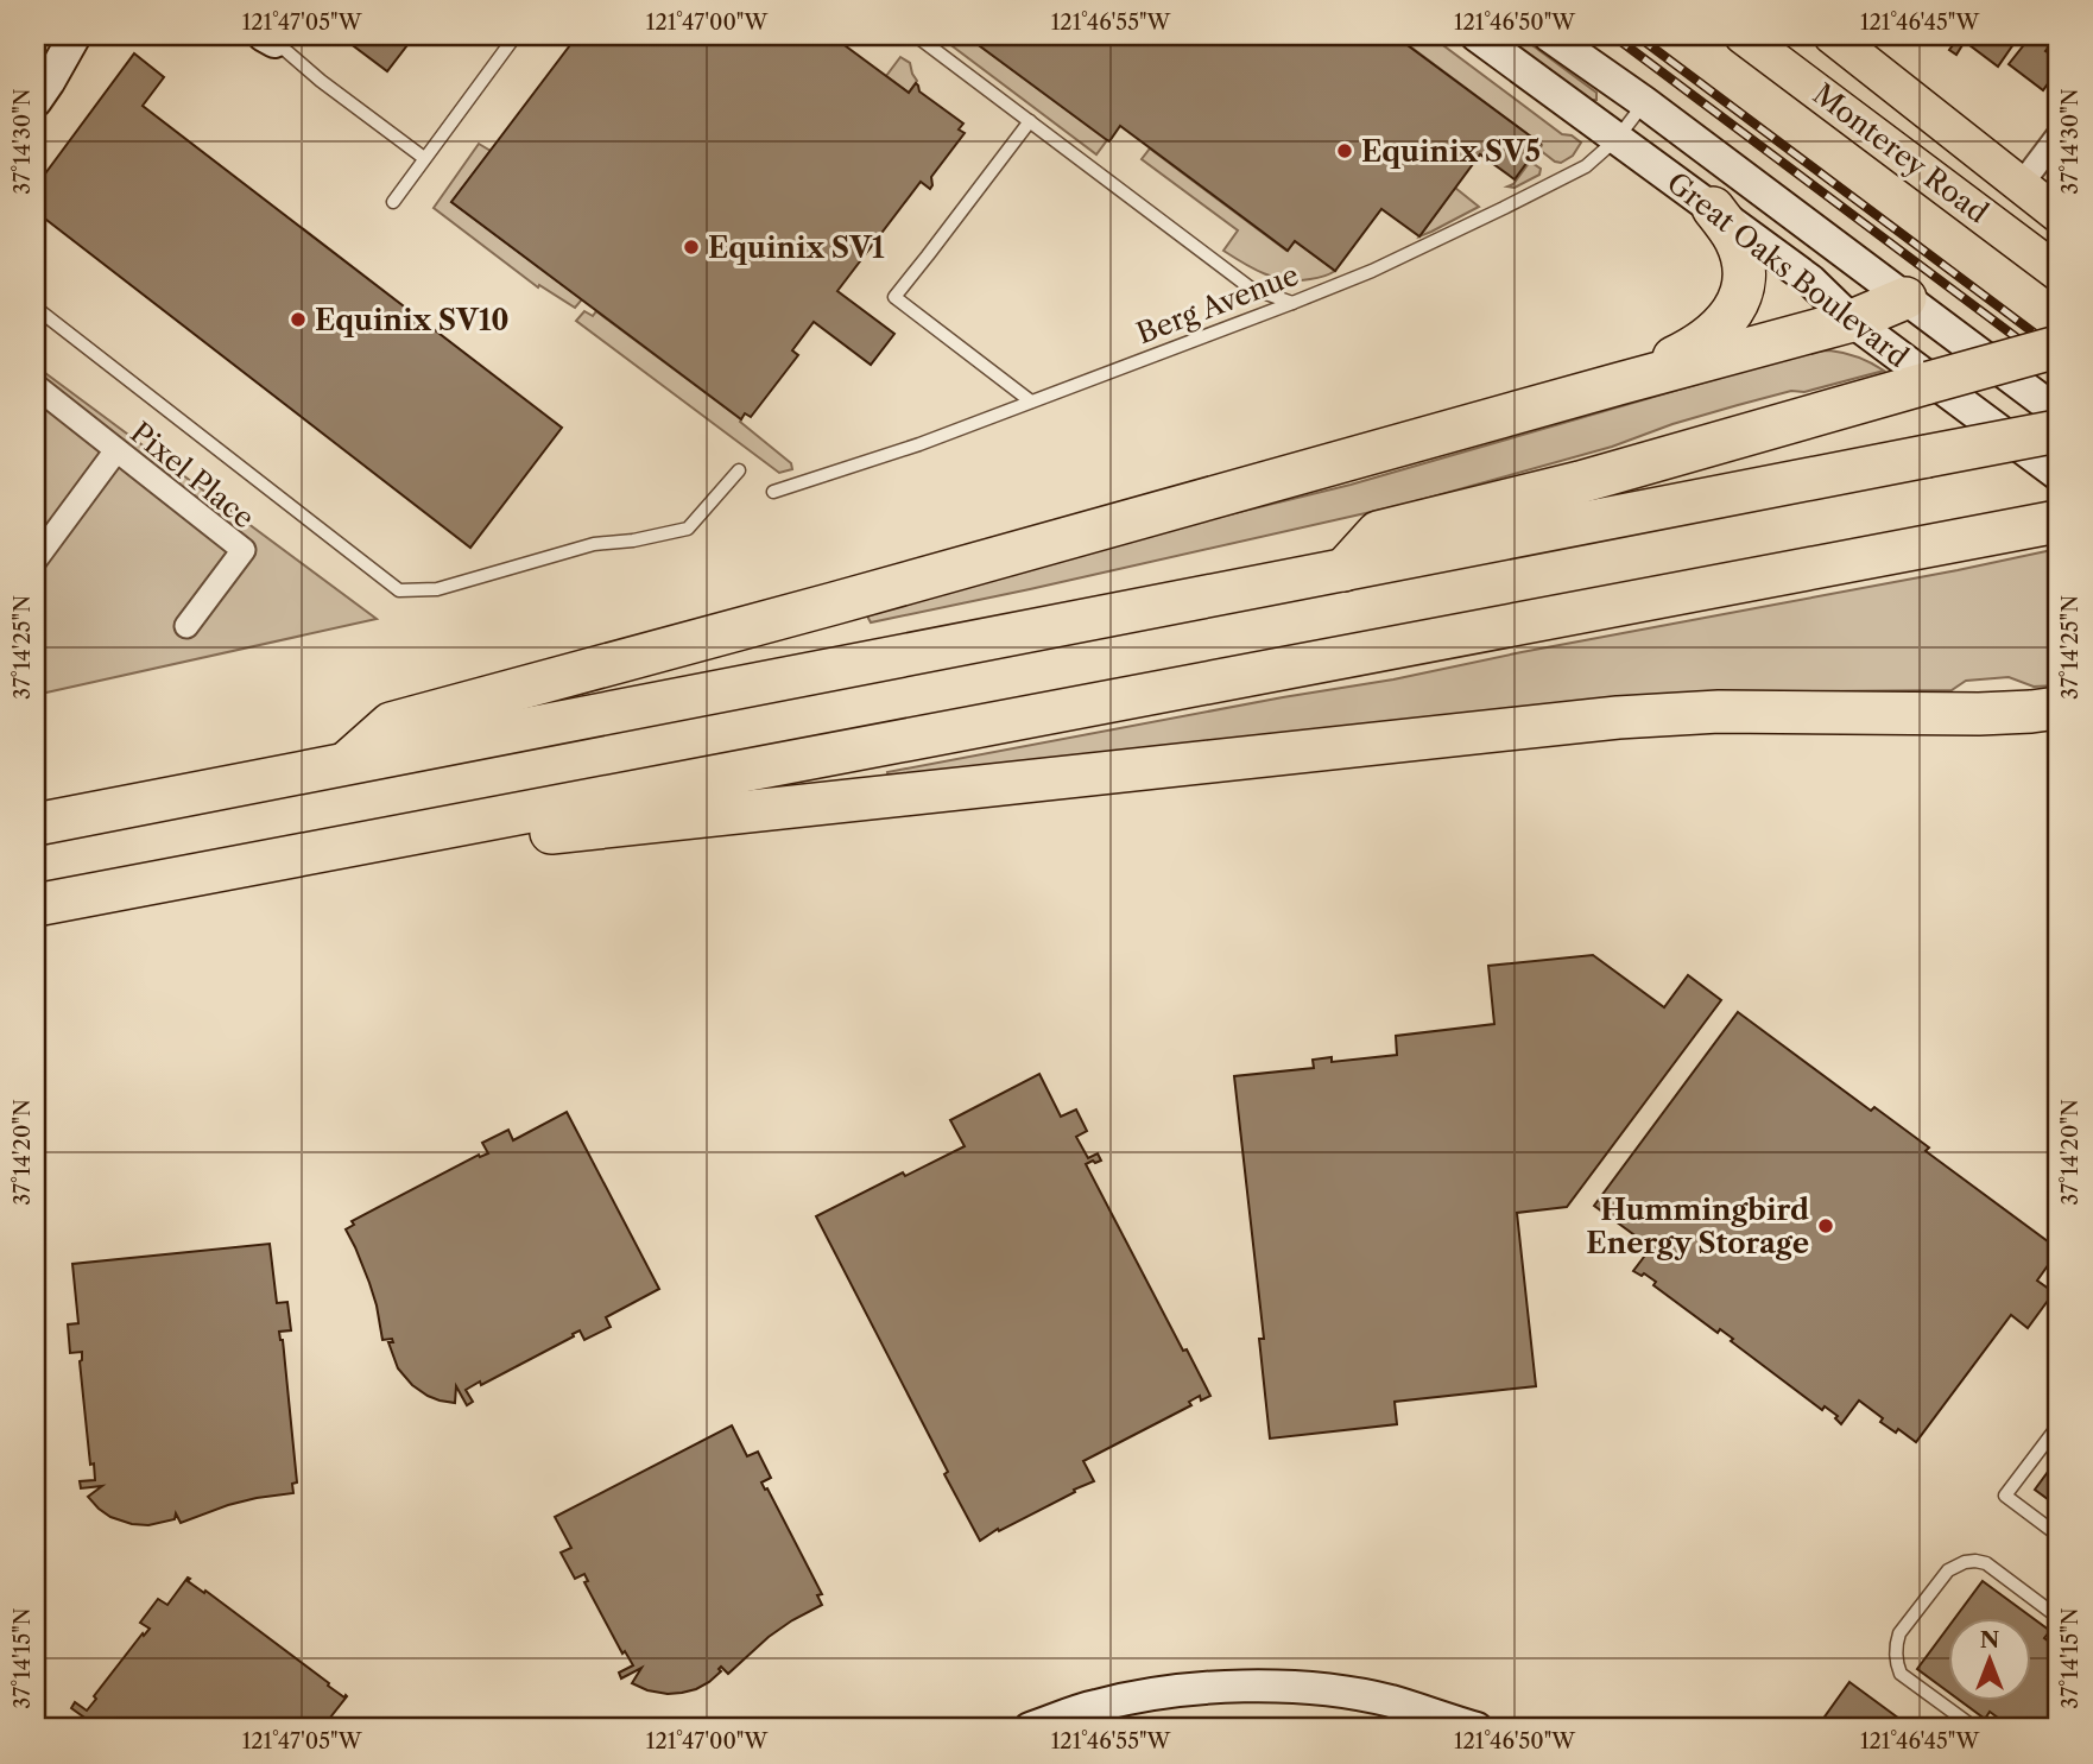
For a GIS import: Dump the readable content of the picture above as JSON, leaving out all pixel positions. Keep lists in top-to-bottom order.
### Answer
{
  "streets": {
    "main road": ["Monterey Road", "Great Oaks Boulevard"],
    "street": ["Pixel Place"],
    "lane": ["Berg Avenue"]
  },
  "crossings": [
    ["Great Oaks Boulevard", "Berg Avenue"]
  ],
  "places": [
    "Equinix SV5",
    "Equinix SV1",
    "Equinix SV10",
    "Hummingbird Energy Storage"
  ],
  "north": "top",
  "coordinates": [
    "121°47'05\"W",
    "121°47'00\"W",
    "121°46'55\"W",
    "121°46'50\"W",
    "121°46'45\"W",
    "37°14'30\"N",
    "37°14'25\"N",
    "37°14'20\"N",
    "37°14'15\"N"
  ]
}
